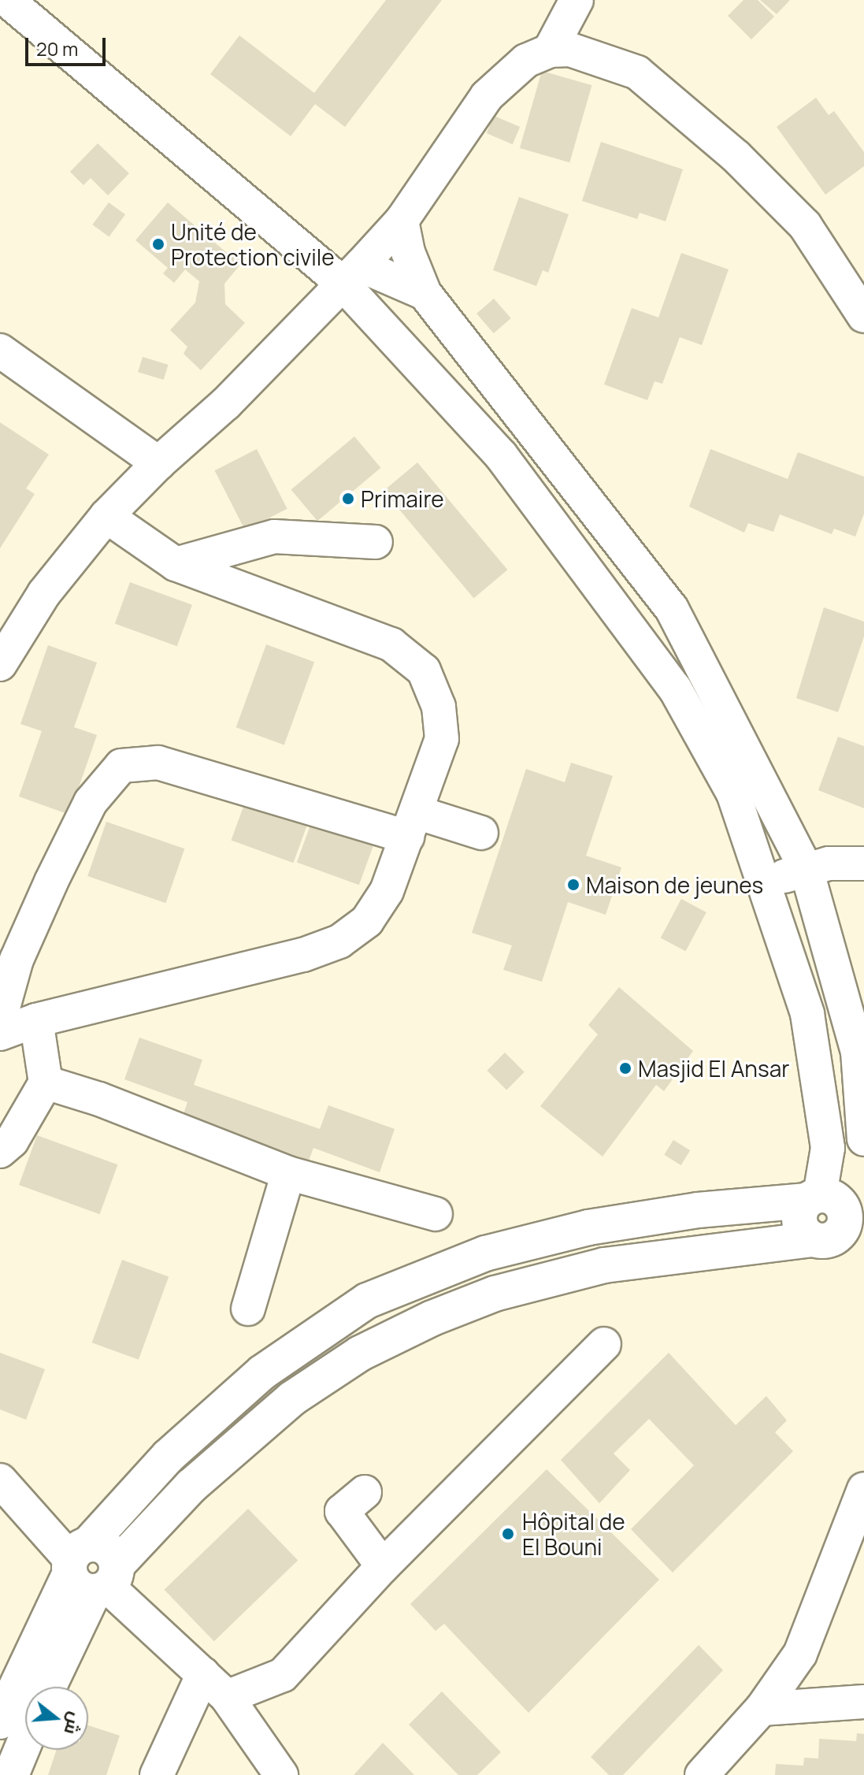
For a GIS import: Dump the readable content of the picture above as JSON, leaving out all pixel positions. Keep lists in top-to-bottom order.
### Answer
{
  "places": [
    "Unité de Protection civile",
    "Primaire",
    "Maison de jeunes",
    "Masjid El Ansar",
    "Hôpital de El Bouni"
  ],
  "scale_bar": "20 m",
  "north": "right"
}
